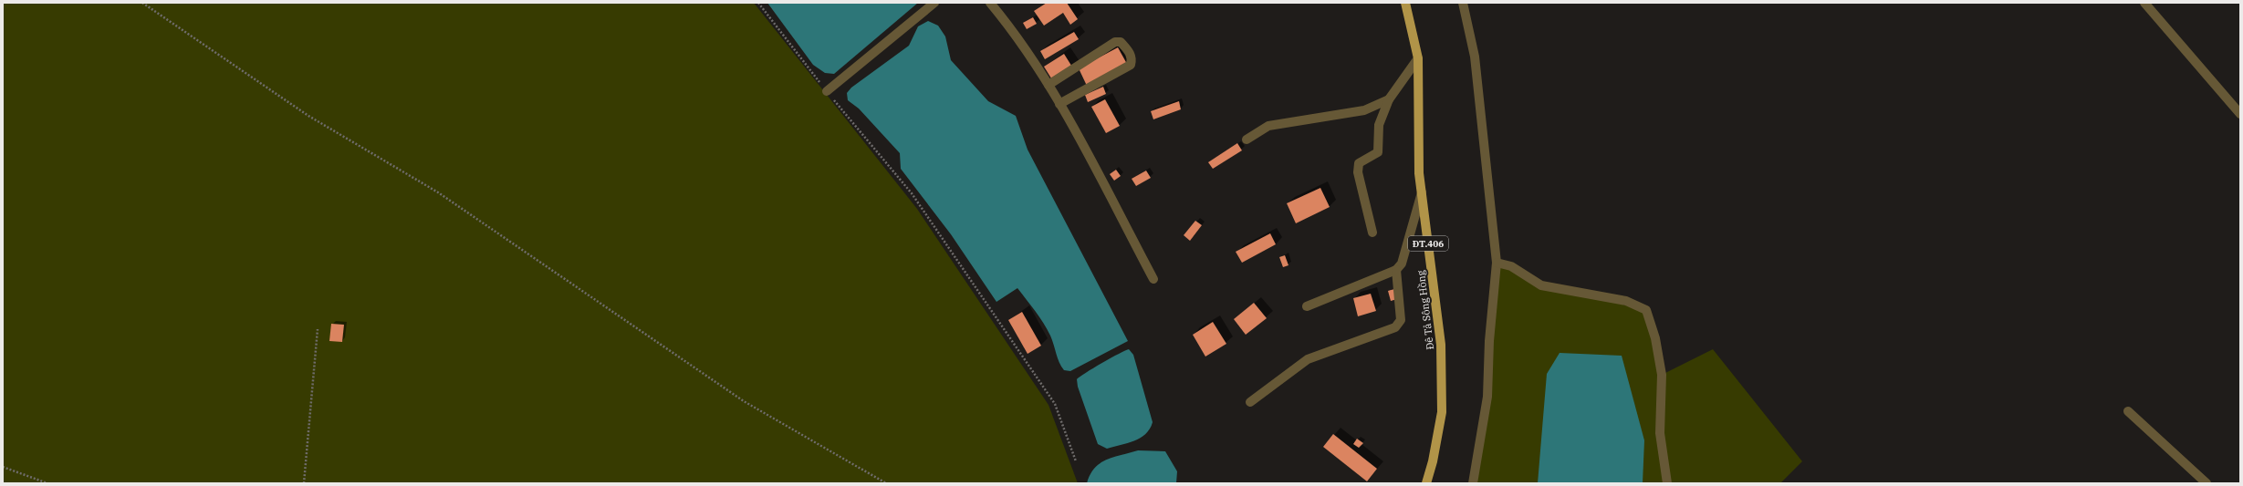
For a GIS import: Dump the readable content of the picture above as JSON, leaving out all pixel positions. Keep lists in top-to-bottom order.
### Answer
{
  "streets": {
    "main road": ["ĐT.406", "Đê Tả Sông Hồng"]
  }
}
